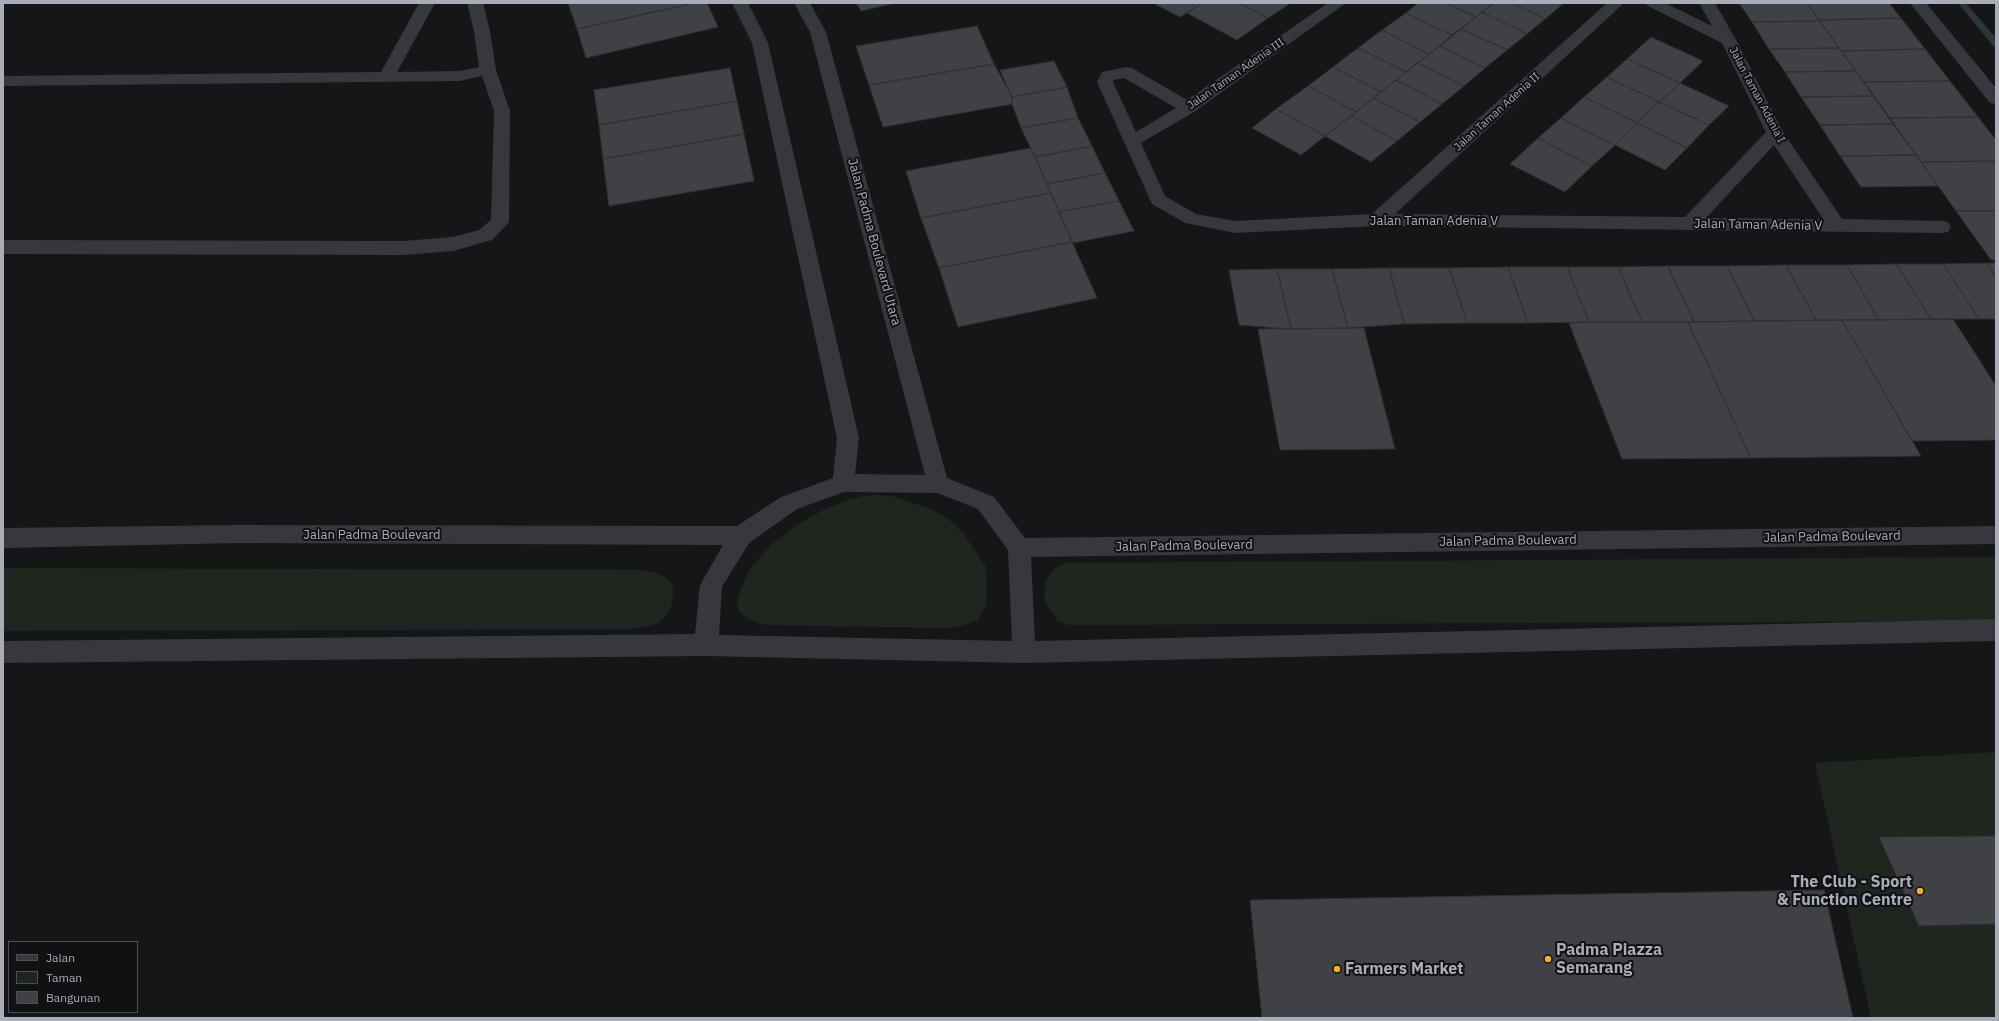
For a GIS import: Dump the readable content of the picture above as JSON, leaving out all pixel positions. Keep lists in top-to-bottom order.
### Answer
{
  "streets": {
    "street": [
      "Jalan Taman Adenia III",
      "Jalan Taman Adenia I",
      "Jalan Taman Adenia II",
      "Jalan Taman Adenia V",
      "Jalan Padma Boulevard Utara",
      "Jalan Padma Boulevard"
    ]
  },
  "crossings": [
    ["Jalan Taman Adenia III", "Jalan Taman Adenia V"],
    ["Jalan Taman Adenia I", "Jalan Taman Adenia V"],
    ["Jalan Taman Adenia II", "Jalan Taman Adenia V"]
  ],
  "places": ["The Club - Sport & Function Centre", "Padma Piazza Semarang", "Farmers Market"],
  "legend": ["Jalan", "Taman", "Bangunan"]
}
